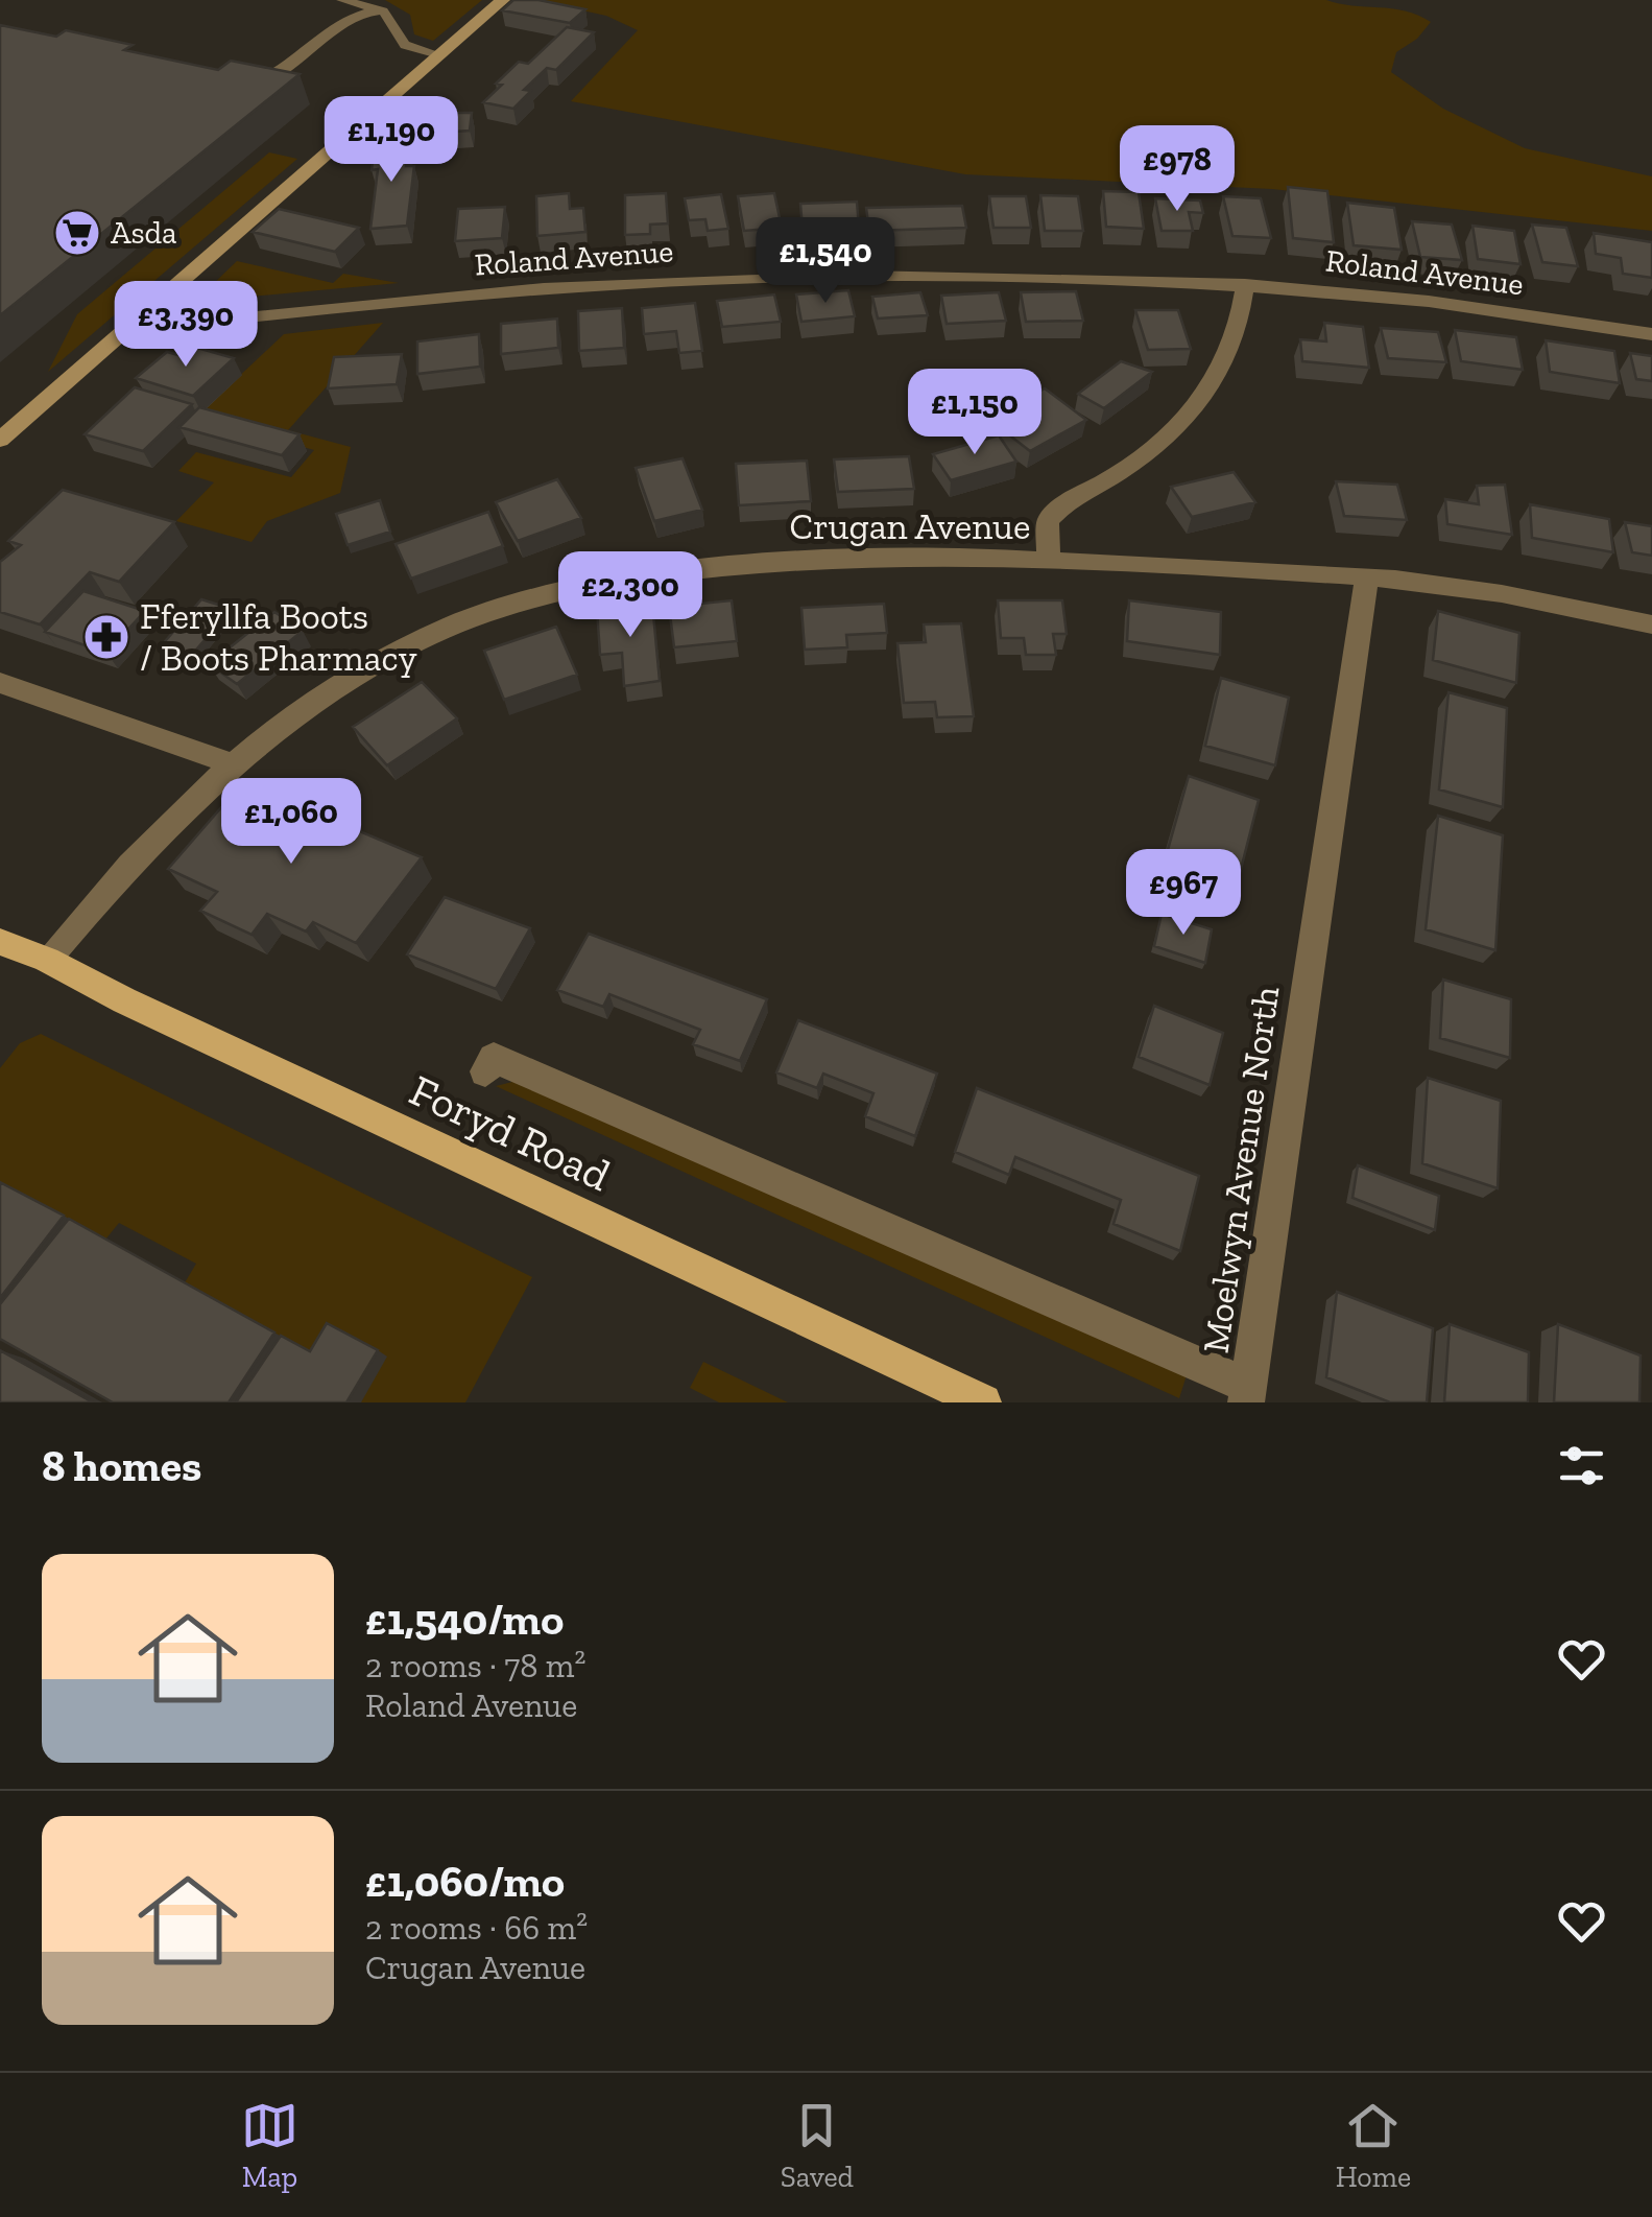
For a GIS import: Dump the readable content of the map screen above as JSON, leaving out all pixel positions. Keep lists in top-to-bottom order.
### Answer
{
  "streets": {
    "main road": ["Foryd Road"],
    "street": ["Roland Avenue", "Crugan Avenue", "Moelwyn Avenue North"]
  },
  "crossings": [
    ["Crugan Avenue", "Foryd Road"],
    ["Crugan Avenue", "Moelwyn Avenue North"]
  ],
  "places": {
    "supermarket": ["Asda"],
    "pharmacy": ["Fferyllfa Boots / Boots Pharmacy"]
  },
  "page": {
    "price": [
      "£1,190",
      "£978",
      "£1,540",
      "£3,390",
      "£1,150",
      "£2,300",
      "£1,060",
      "£967"
    ],
    "heading": "8 homes",
    "list": [
      {
        "name": "£1,540/mo",
        "note": "2 rooms · 78 m² · Roland Avenue"
      },
      {
        "name": "£1,060/mo",
        "note": "2 rooms · 66 m² · Crugan Avenue"
      }
    ],
    "tabs": ["Map", "Saved", "Home"]
  }
}
